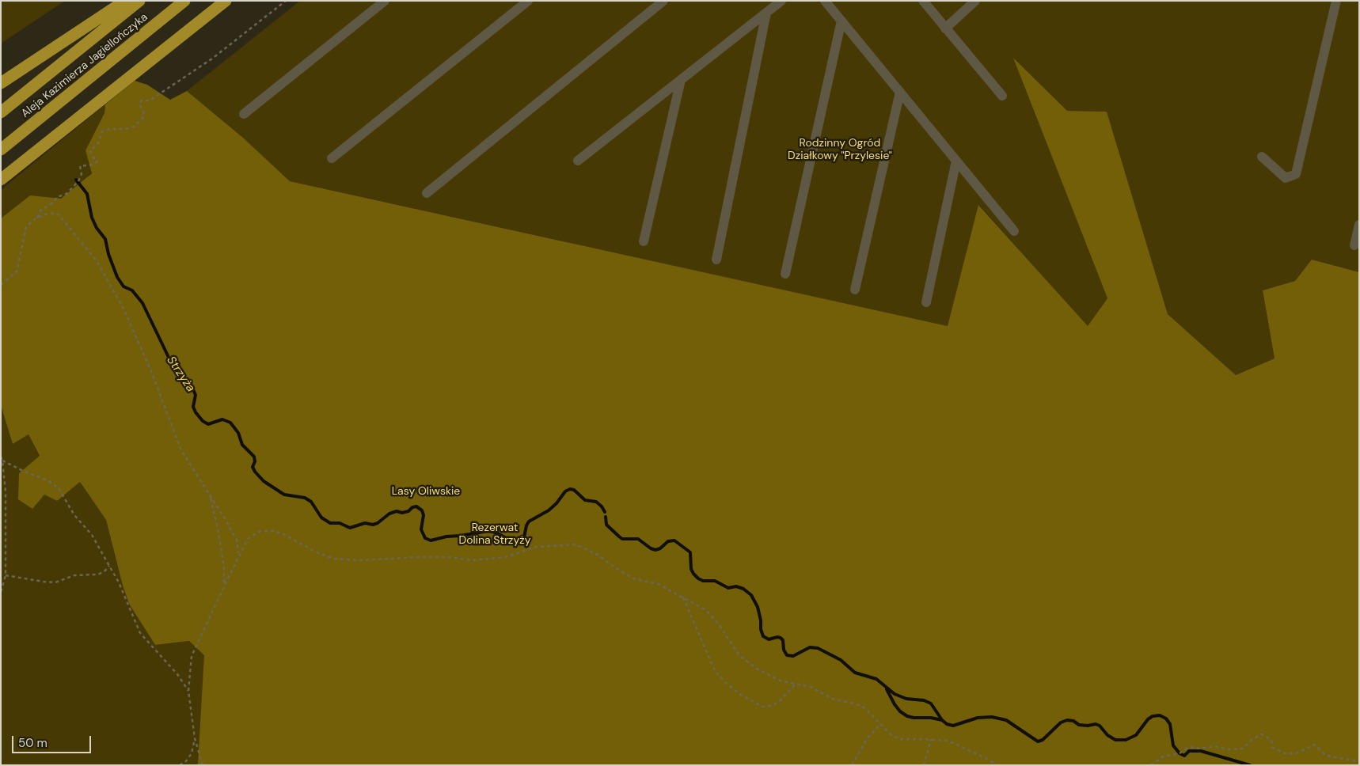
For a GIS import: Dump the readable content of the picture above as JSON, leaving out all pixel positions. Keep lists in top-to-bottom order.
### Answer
{
  "streets": {
    "highway": ["Aleja Kazimierza Jagiellończyka"]
  },
  "water": ["Strzyża"],
  "parks": ["Rodzinny Ogród Działkowy \"Przylesie\"", "Lasy Oliwskie", "Rezerwat Dolina Strzyży"],
  "scale_bar": "50 m"
}
